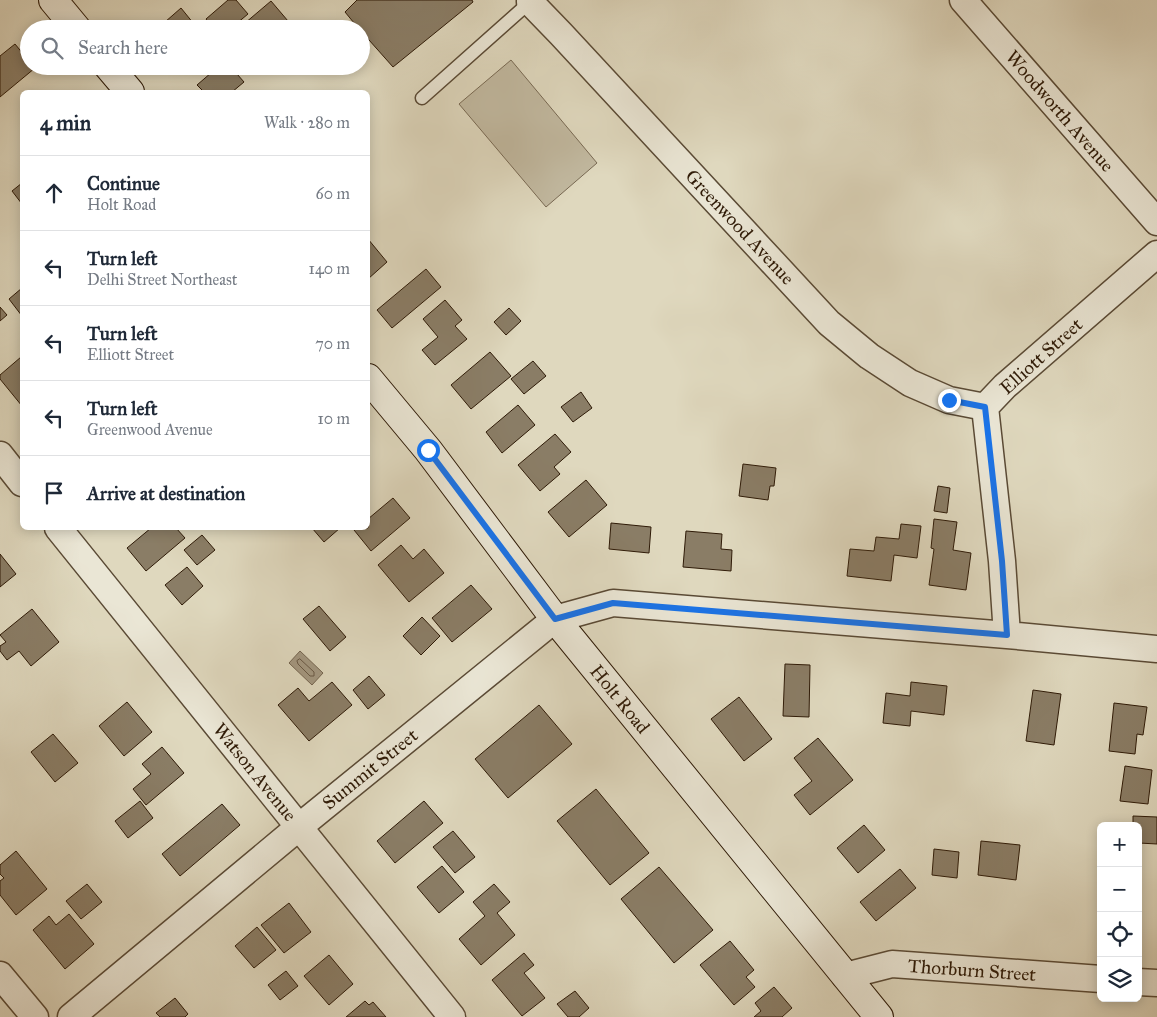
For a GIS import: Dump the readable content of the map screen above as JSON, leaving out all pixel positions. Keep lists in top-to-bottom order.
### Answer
{
  "streets": {
    "main road": ["Holt Road"],
    "street": [
      "Woodworth Avenue",
      "Greenwood Avenue",
      "Elliott Street",
      "Summit Street",
      "Watson Avenue",
      "Thorburn Street"
    ]
  },
  "crossings": [
    ["Greenwood Avenue", "Elliott Street"],
    ["Holt Road", "Summit Street"],
    ["Holt Road", "Thorburn Street"],
    ["Summit Street", "Watson Avenue"]
  ],
  "page": {
    "search": "Search here",
    "heading": ["4 min", "Walk · 280 m"],
    "list": [
      ["Continue", "Holt Road", "60 m"],
      ["Turn left", "Delhi Street Northeast", "140 m"],
      ["Turn left", "Elliott Street", "70 m"],
      ["Turn left", "Greenwood Avenue", "10 m"],
      "Arrive at destination"
    ],
    "map_buttons": ["+", "−"]
  }
}
